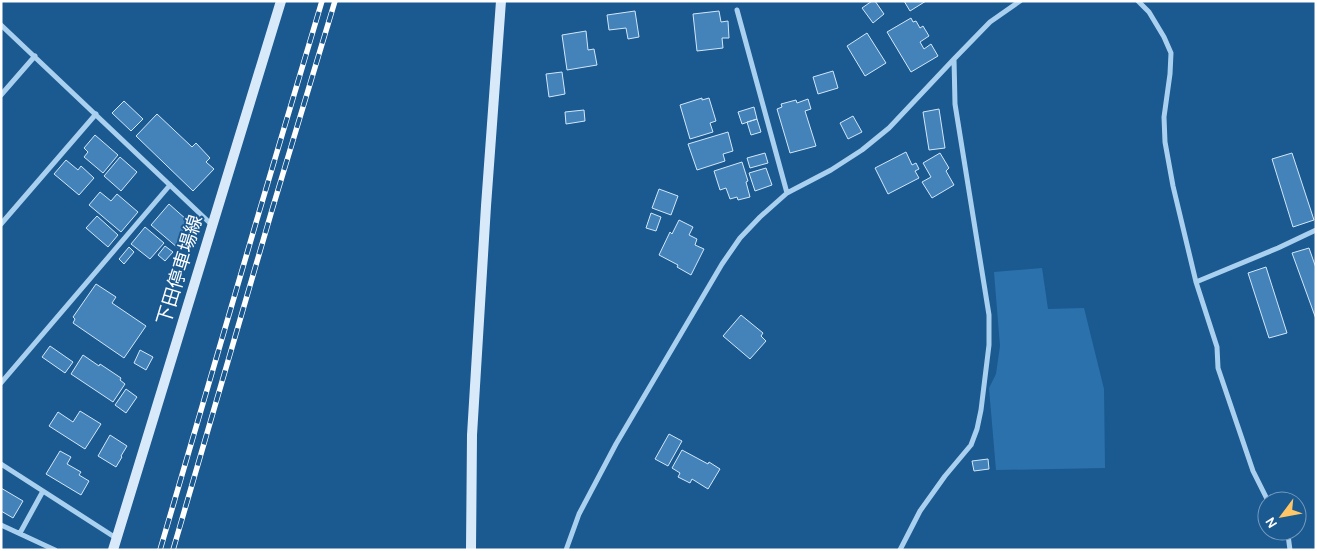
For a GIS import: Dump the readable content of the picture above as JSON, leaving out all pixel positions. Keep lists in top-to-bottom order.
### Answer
{
  "streets": {
    "main road": ["下田停車場線"]
  },
  "north": "bottom left"
}
